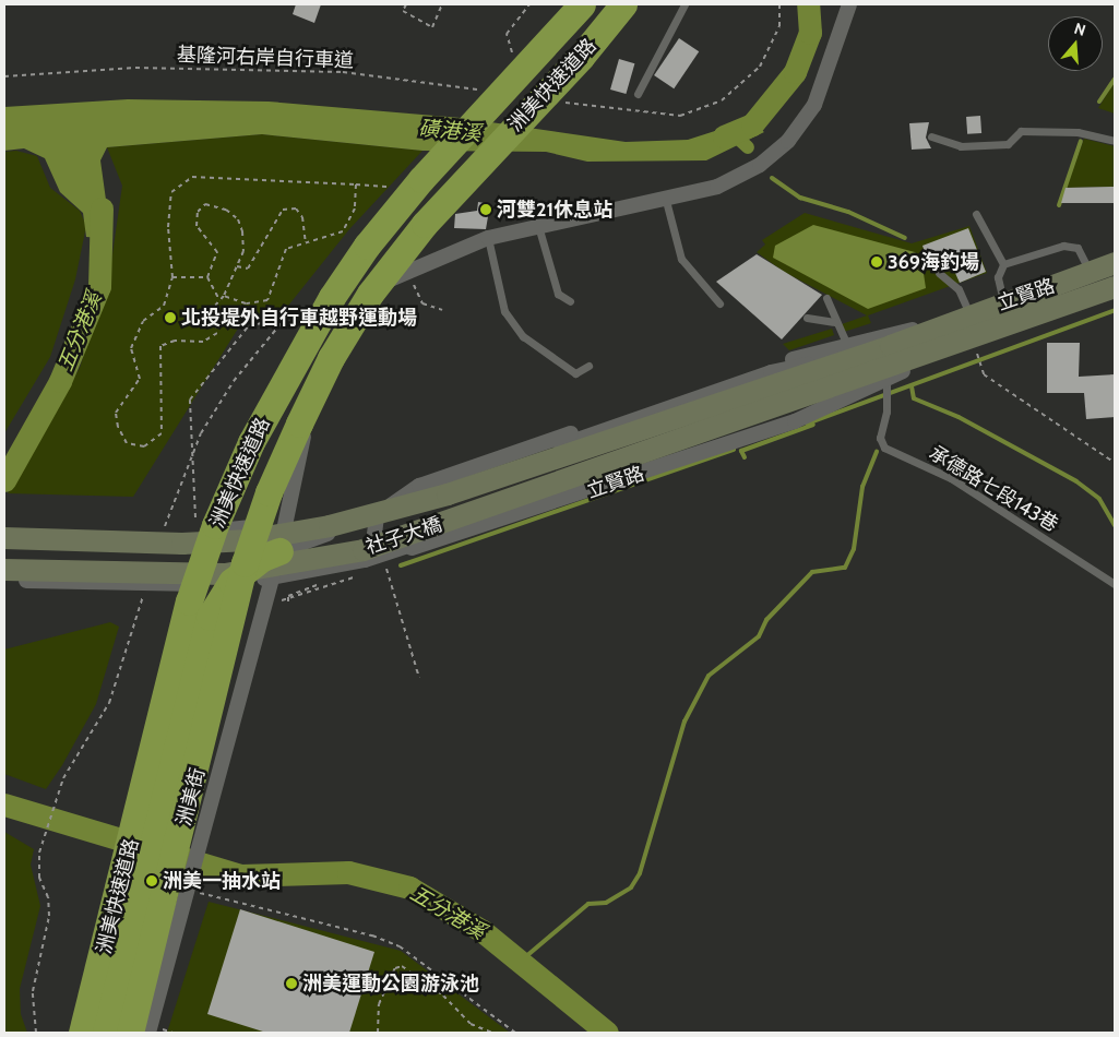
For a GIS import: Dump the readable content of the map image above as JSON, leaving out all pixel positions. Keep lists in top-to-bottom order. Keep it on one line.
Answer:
{"streets":{"highway":["洲美快速道路"],"street":["立賢路","社子大橋","洲美街"],"lane":["承德路七段143巷"],"path":["基隆河右岸自行車道"]},"crossings":[["立賢路","承德路七段143巷"],["立賢路","社子大橋"],["立賢路","洲美街"]],"water":["磺港溪","五分港溪"],"places":["河雙21休息站","369海釣場","北投堤外自行車越野運動場","洲美一抽水站","洲美運動公園游泳池"],"north":"top"}
